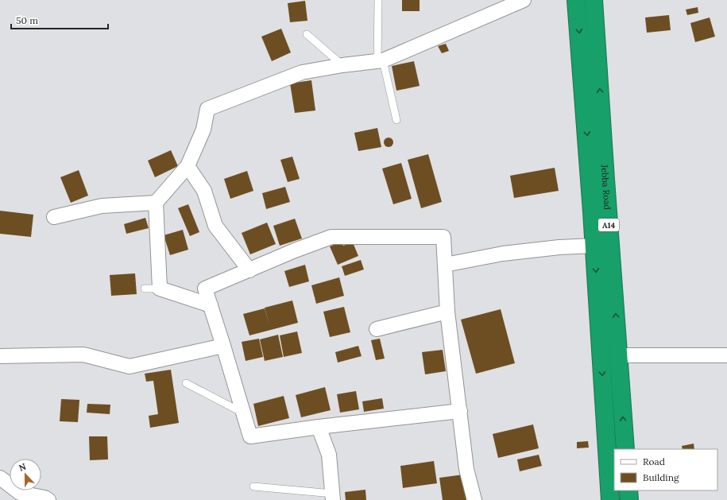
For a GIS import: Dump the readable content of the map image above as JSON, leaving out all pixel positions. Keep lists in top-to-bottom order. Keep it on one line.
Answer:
{"streets":{"highway":["Jebba Road","A14"]},"legend":["Road","Building"],"scale_bar":"50 m","north":"top"}
